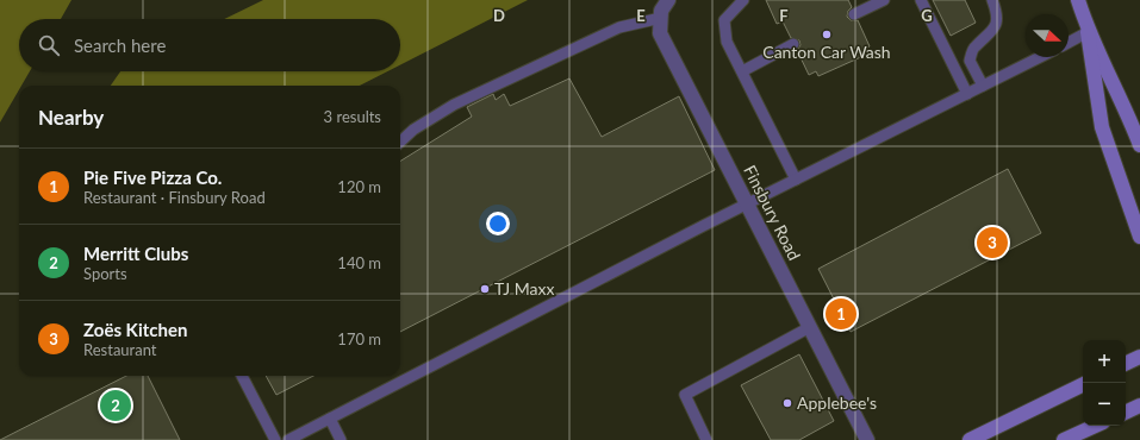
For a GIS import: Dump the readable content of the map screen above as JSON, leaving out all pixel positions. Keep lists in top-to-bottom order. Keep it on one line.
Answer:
{"streets":{"street":["Finsbury Road"]},"places":["Canton Car Wash","TJ Maxx","Applebee's"],"north":"right","page":{"search":"Search here","heading":["Nearby","3 results"],"list":[{"mark":"1","name":"Pie Five Pizza Co.","note":"Restaurant · Finsbury Road","value":"120 m"},{"mark":"2","name":"Merritt Clubs","note":"Sports","value":"140 m"},{"mark":"3","name":"Zoës Kitchen","note":"Restaurant","value":"170 m"}],"pins":["3","1","2"],"map_buttons":["+","−"]},"grid":{"columns":["D","E","F","G"]}}
